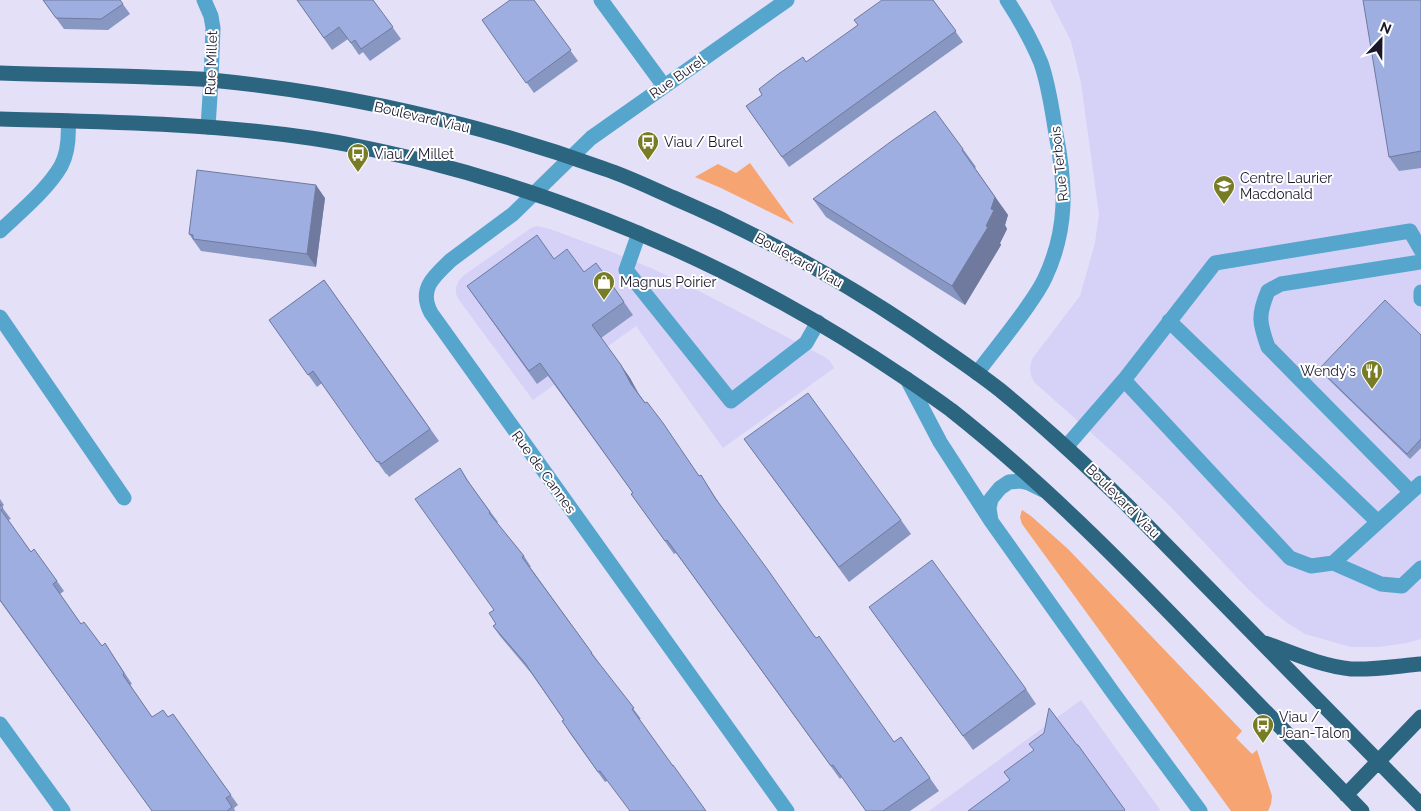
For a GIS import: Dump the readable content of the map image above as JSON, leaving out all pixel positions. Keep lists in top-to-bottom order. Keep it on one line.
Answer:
{"streets":{"main road":["Boulevard Viau"],"street":["Rue Millet","Rue Burel","Rue Terbois","Rue de Cannes"]},"crossings":[["Rue Millet","Boulevard Viau"],["Rue Burel","Boulevard Viau"],["Rue Burel","Rue de Cannes"],["Boulevard Viau","Rue Terbois"],["Boulevard Viau","Rue de Cannes"]],"places":{"bus stop":["Viau / Burel","Viau / Millet","Viau / Jean-Talon"],"school or university":["Centre Laurier Macdonald"],"shop":["Magnus Poirier"],"restaurant":["Wendy's"]},"north":"top"}
